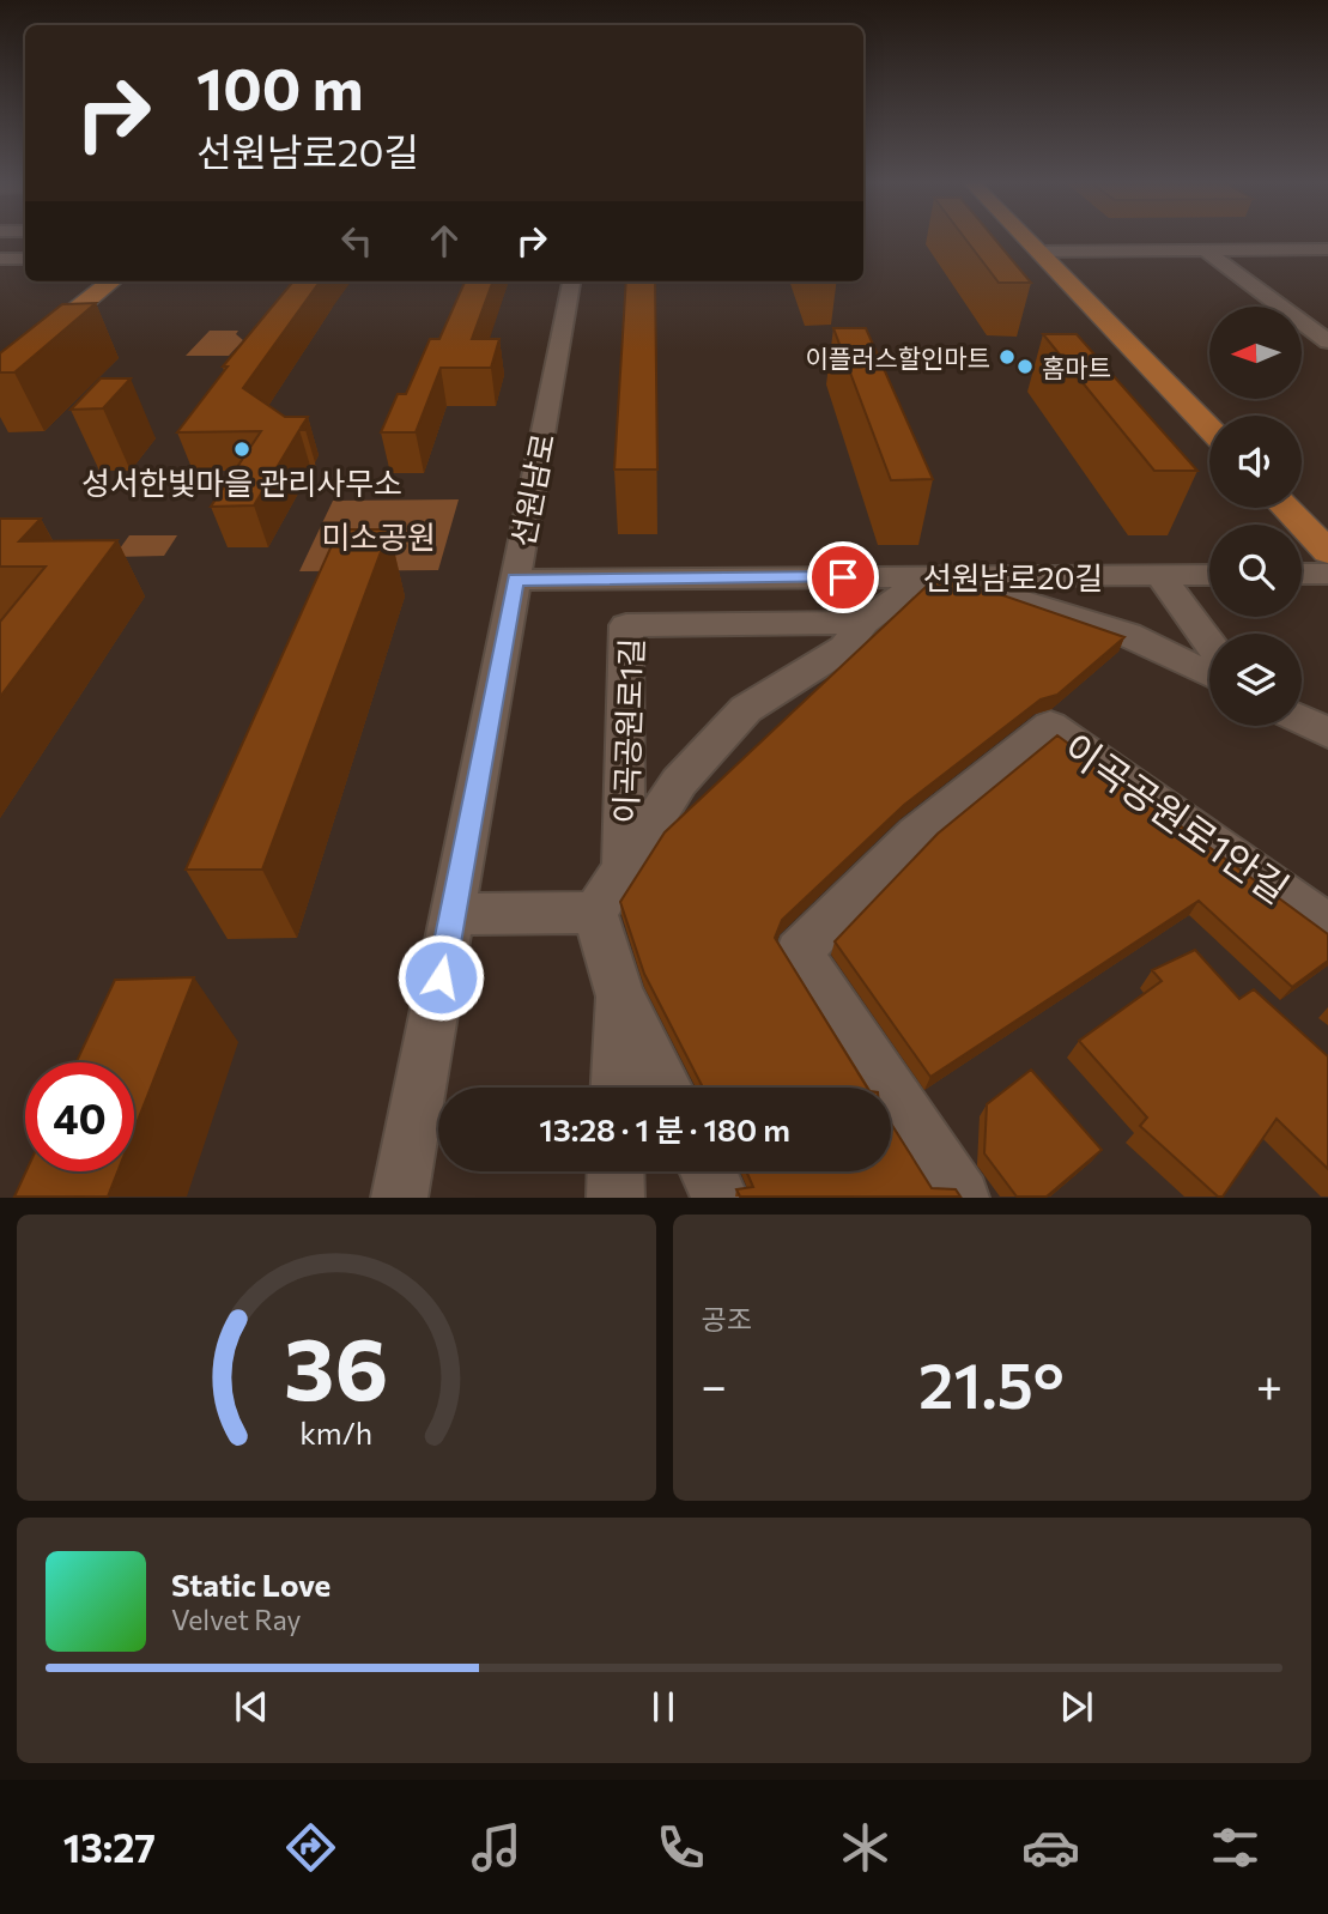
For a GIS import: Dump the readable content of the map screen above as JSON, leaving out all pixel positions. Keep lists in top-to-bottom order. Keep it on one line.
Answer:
{"streets":{"street":["선원남로","선원남로20길","이곡공원로1길","이곡공원로1안길"]},"crossings":[["선원남로","선원남로20길"],["선원남로20길","이곡공원로1길"]],"parks":["미소공원"],"places":["이플러스할인마트","홈마트","성서한빛마을 관리사무소"],"north":"left","page":{"turn":["100 m","선원남로20길"],"limit":"40","trip":"13:28 · 1 분 · 180 m","tile":"공조","heat":["−","21.5°","+"],"song":["Static Love","Velvet Ray"],"tabs":"13:27","gauge":["36","km/h"]}}
